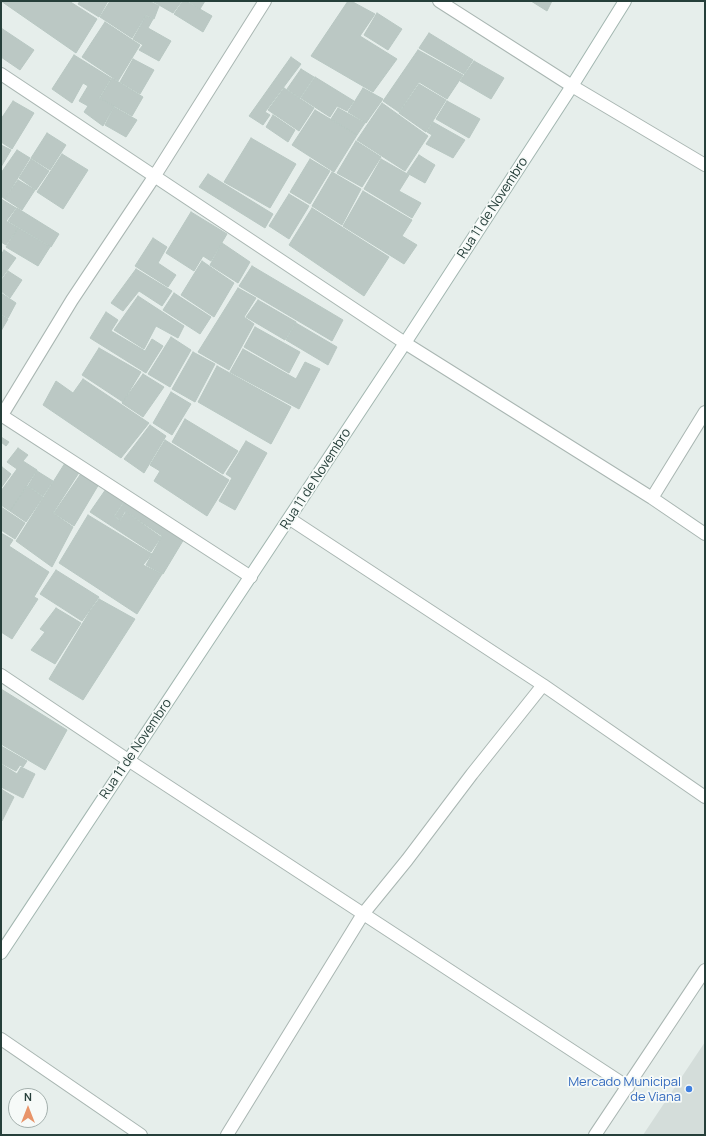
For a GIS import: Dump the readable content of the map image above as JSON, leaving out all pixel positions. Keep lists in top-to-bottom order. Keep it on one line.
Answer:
{"streets":{"street":["Rua 11 de Novembro"]},"places":["Mercado Municipal de Viana"],"north":"top"}
